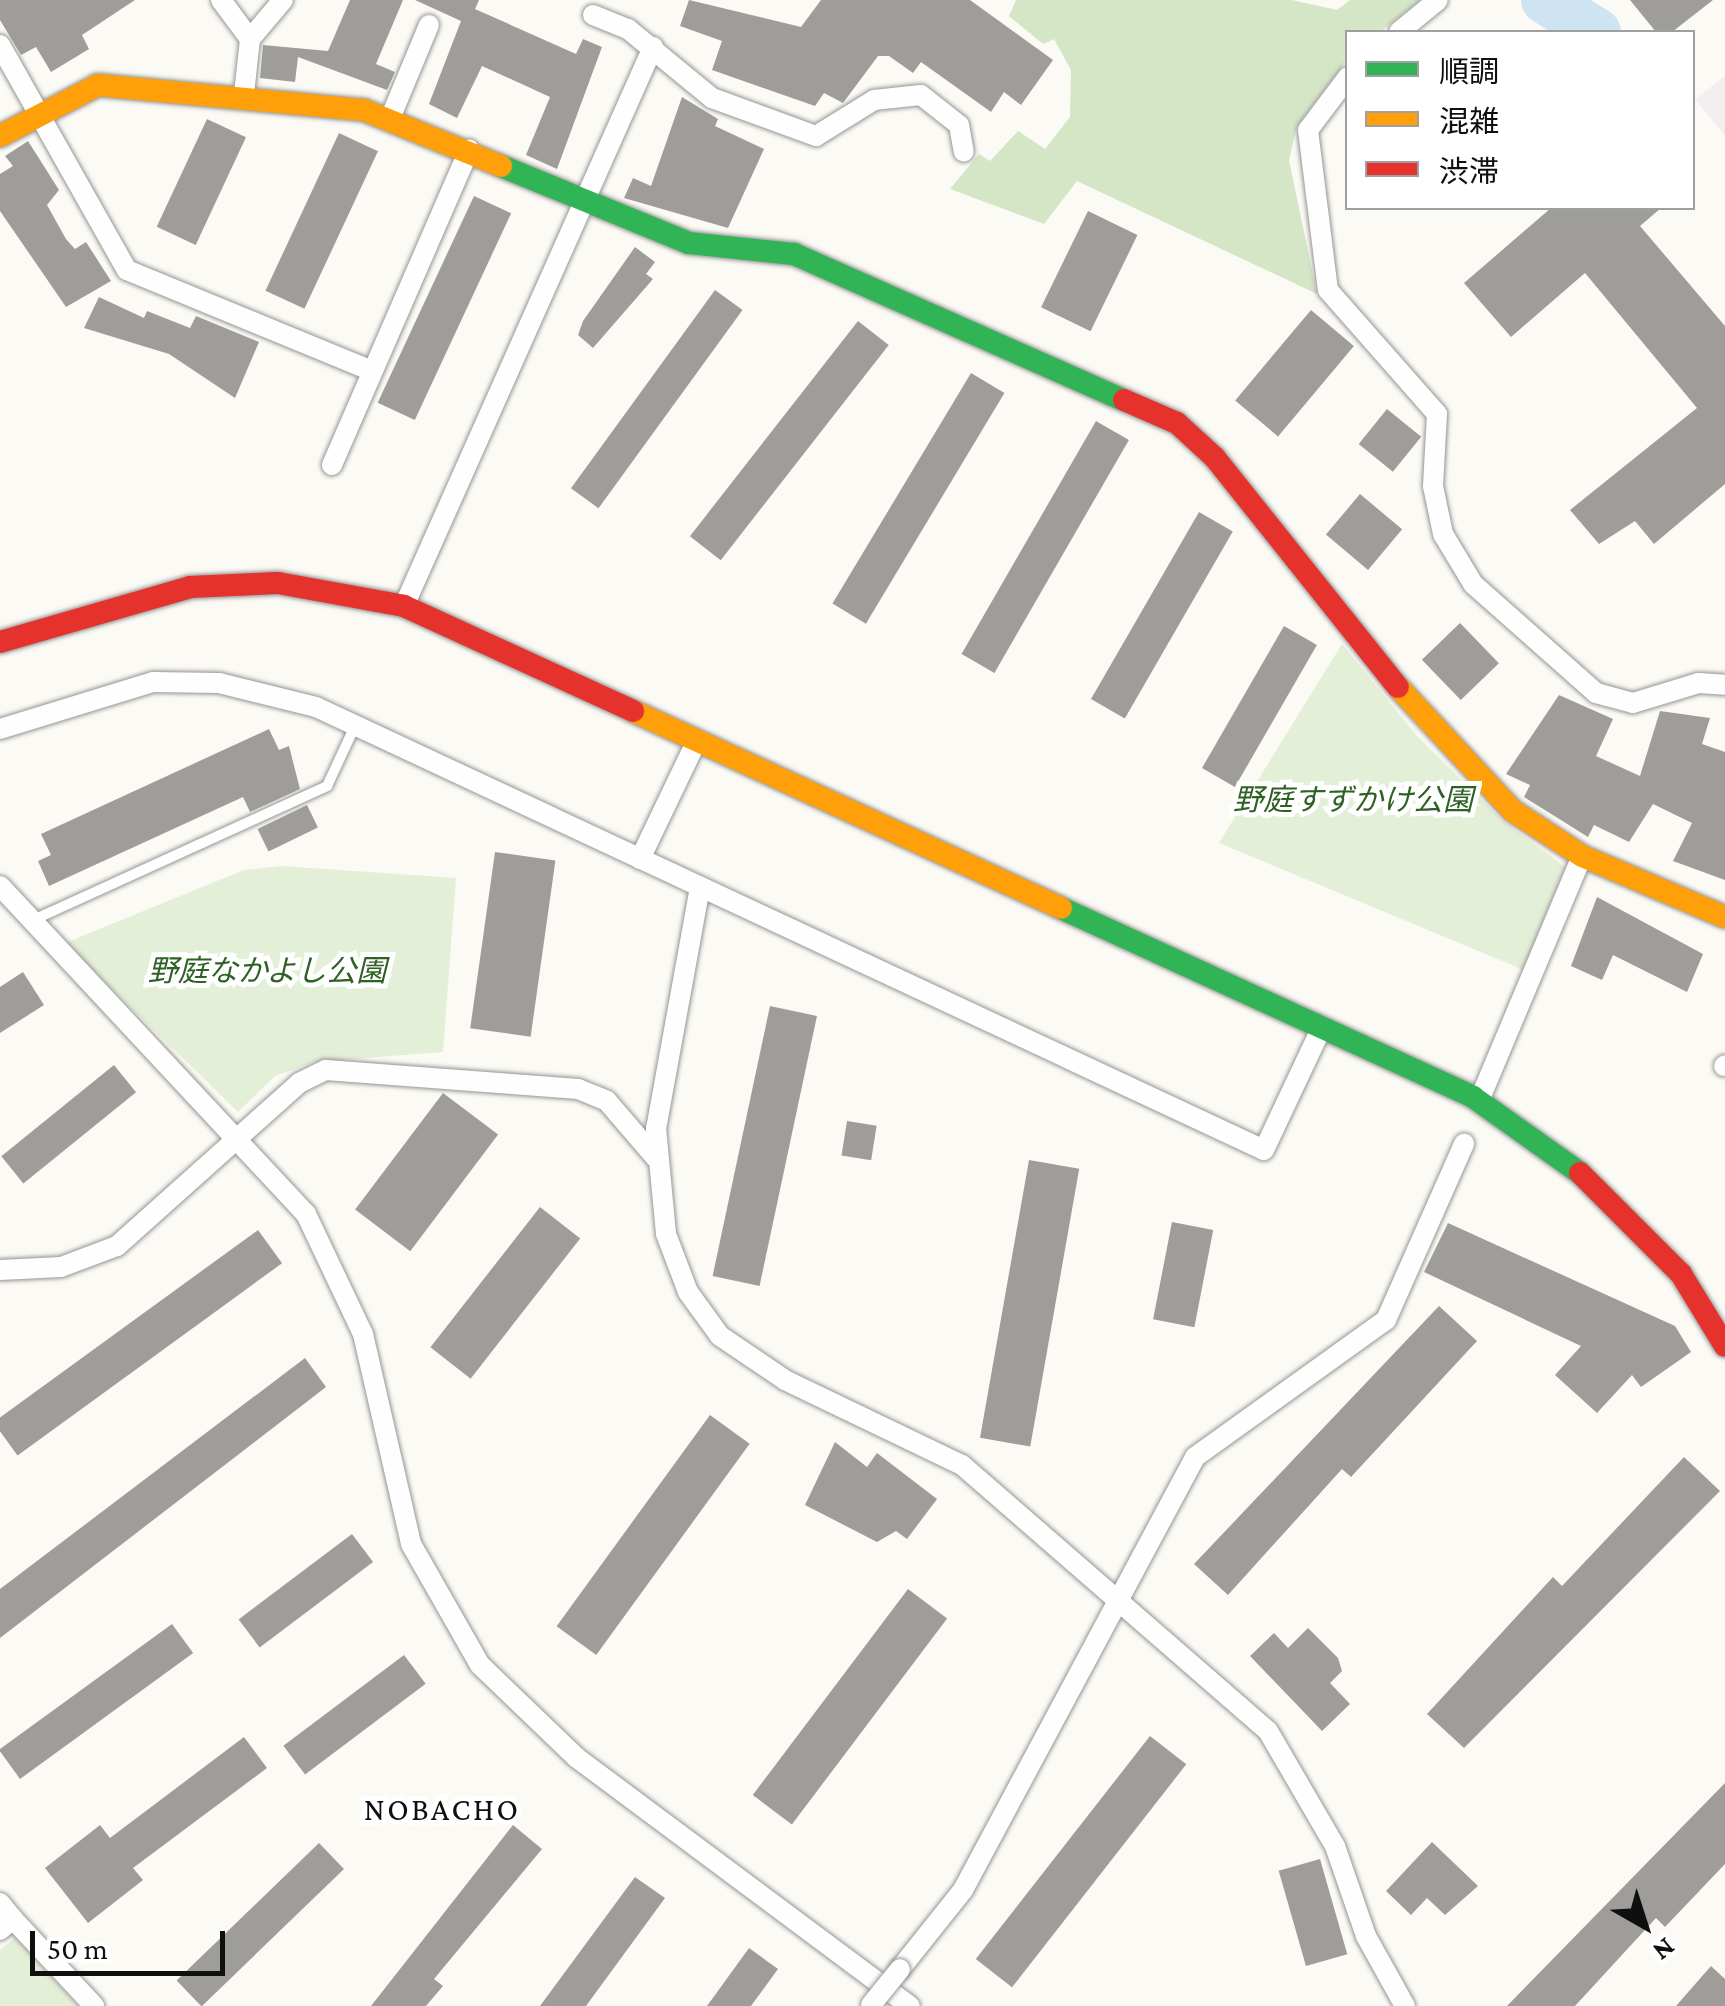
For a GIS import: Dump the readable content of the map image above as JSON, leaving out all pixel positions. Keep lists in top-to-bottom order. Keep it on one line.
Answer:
{"districts":["NOBACHO"],"parks":["野庭すずかけ公園","野庭なかよし公園"],"legend":["順調","混雑","渋滞"],"scale_bar":"50 m","north":"bottom right"}
